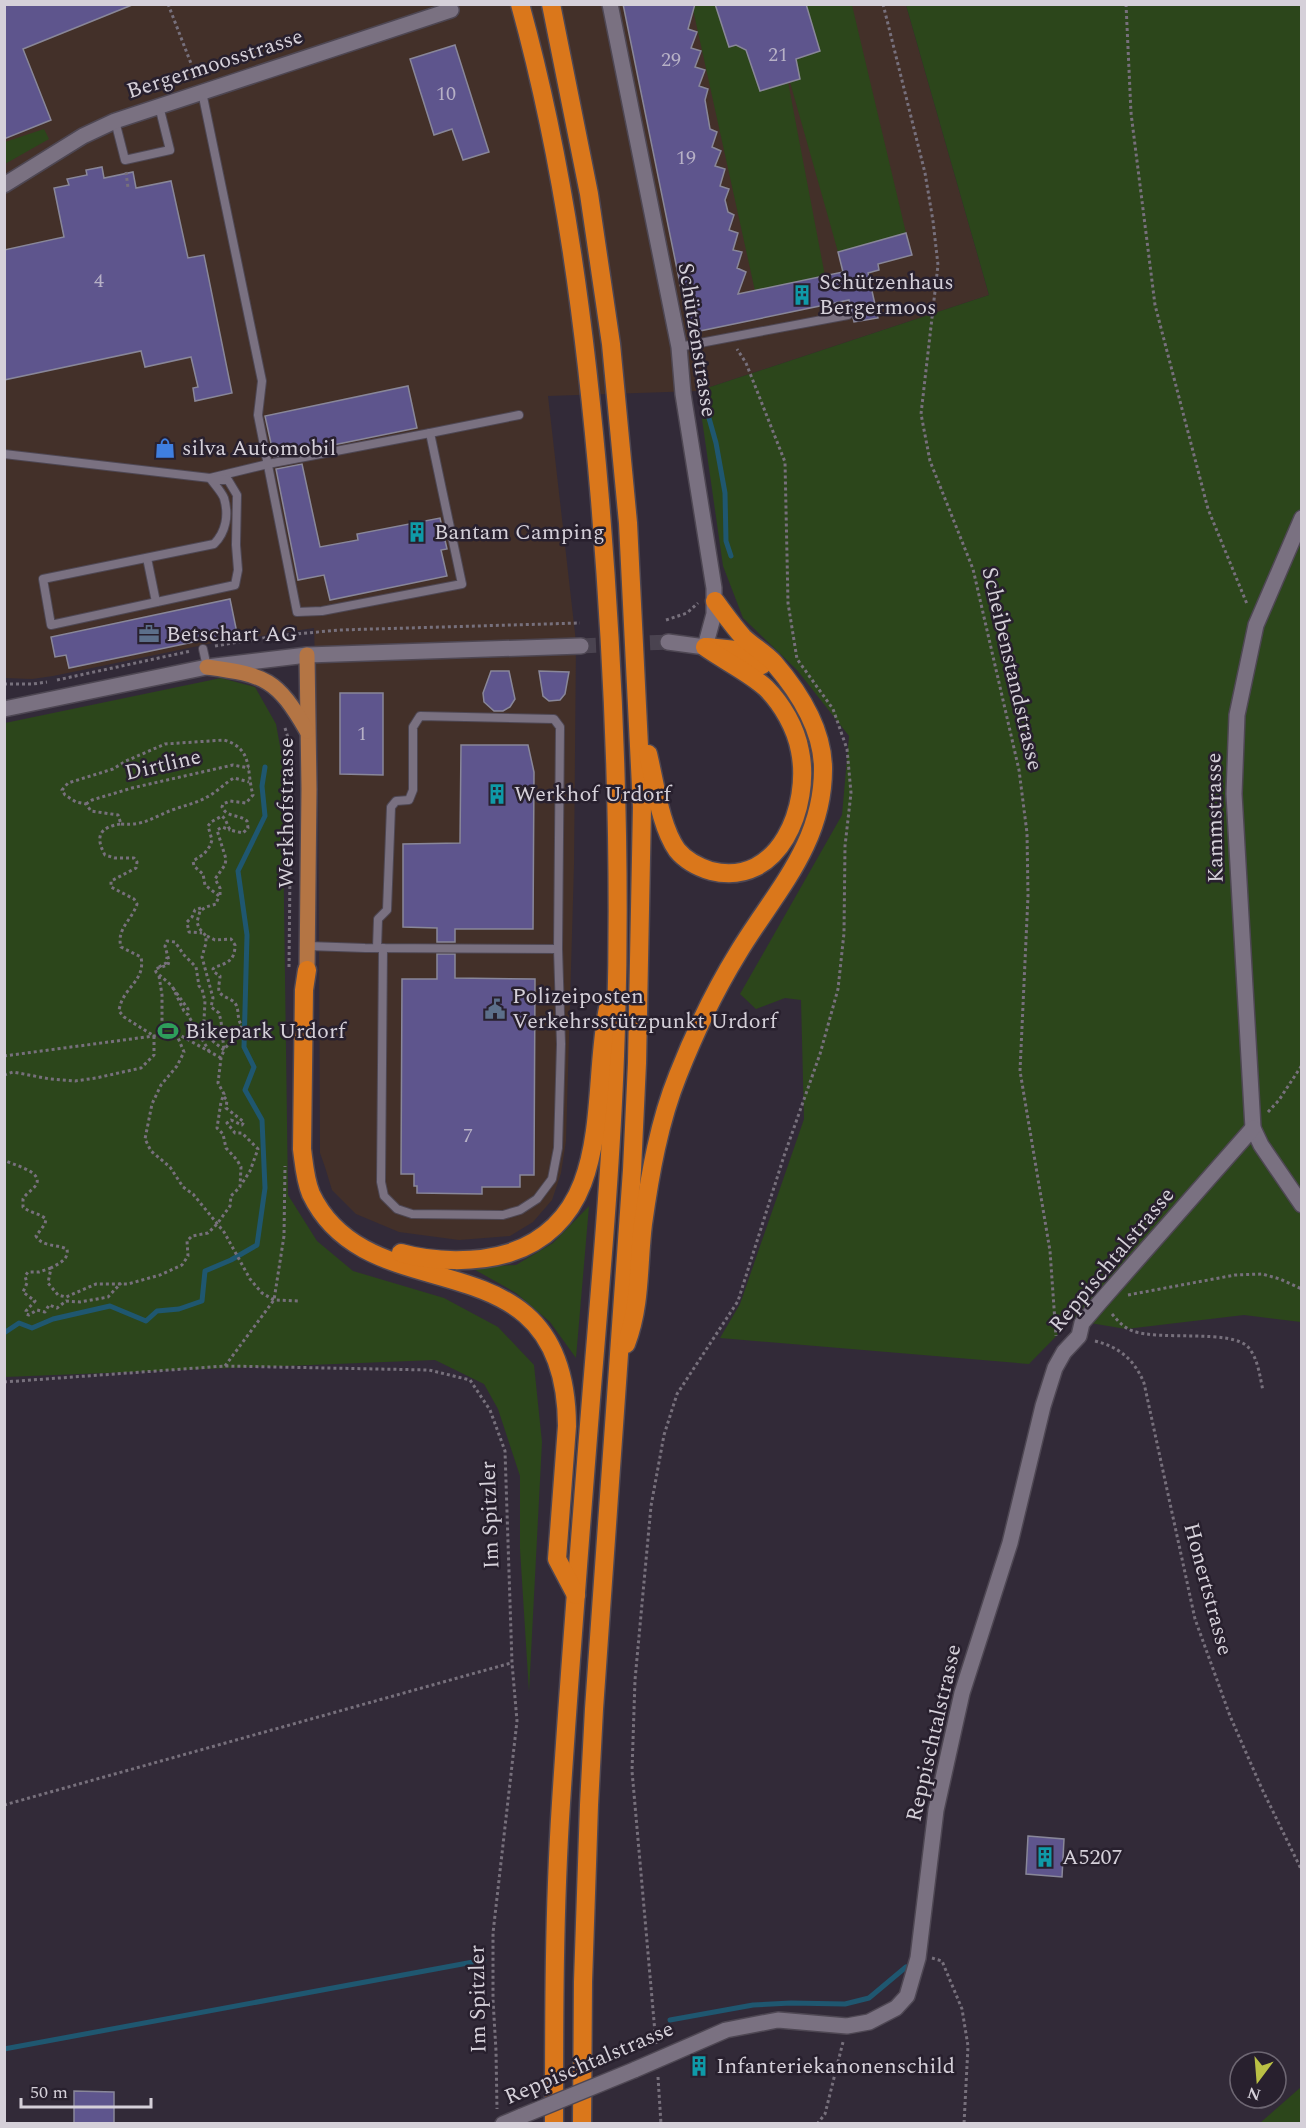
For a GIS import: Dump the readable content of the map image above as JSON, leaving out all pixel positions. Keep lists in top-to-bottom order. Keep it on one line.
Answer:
{"streets":{"main road":["Werkhofstrasse"],"street":["Bergermoosstrasse","Schützenstrasse","Kammstrasse","Reppischtalstrasse"],"path":["Scheibenstandstrasse","Dirtline","Im Spitzler","Honertstrasse"]},"crossings":[["Scheibenstandstrasse","Reppischtalstrasse"],["Kammstrasse","Reppischtalstrasse"],["Reppischtalstrasse","Im Spitzler"],["Reppischtalstrasse","Honertstrasse"]],"places":{"building":["Schützenhaus Bergermoos","Bantam Camping","Werkhof Urdorf","A5207","Infanteriekanonenschild"],"shop":["silva Automobil"],"office":["Betschart AG"],"public building":["Polizeiposten Verkehrsstützpunkt Urdorf"],"sports":["Bikepark Urdorf"]},"house_numbers":["21","29","10","19","4","1","7"],"scale_bar":"50 m","north":"bottom"}
